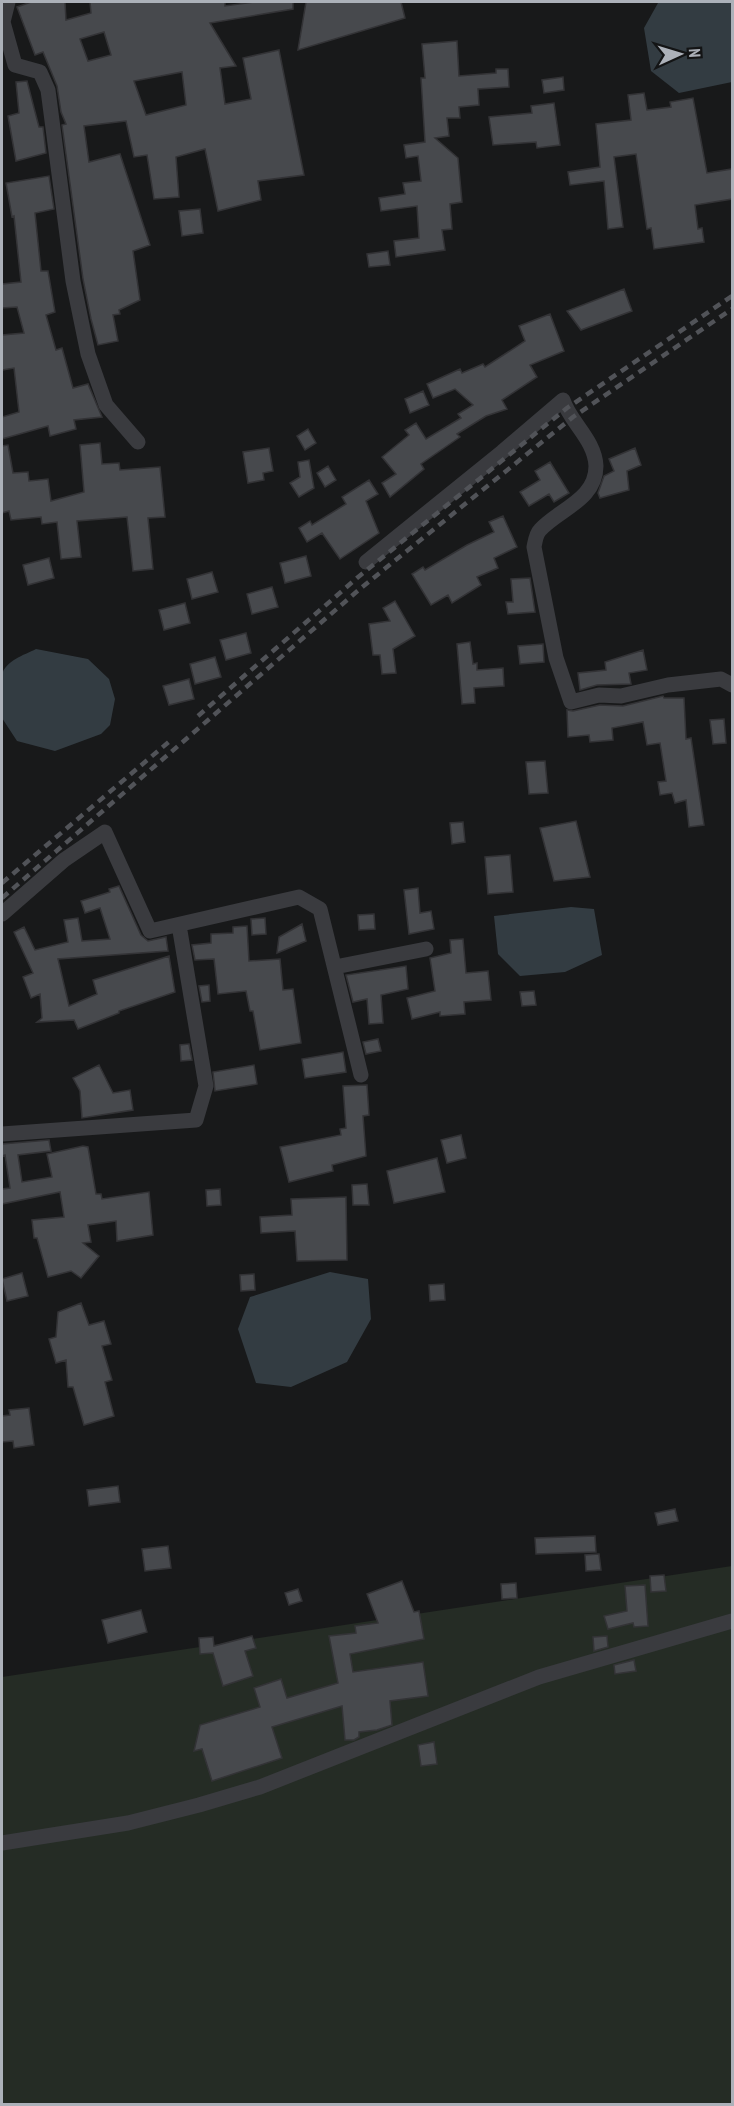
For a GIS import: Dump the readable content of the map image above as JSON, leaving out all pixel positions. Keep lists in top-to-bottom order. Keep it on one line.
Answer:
{"north":"right"}
